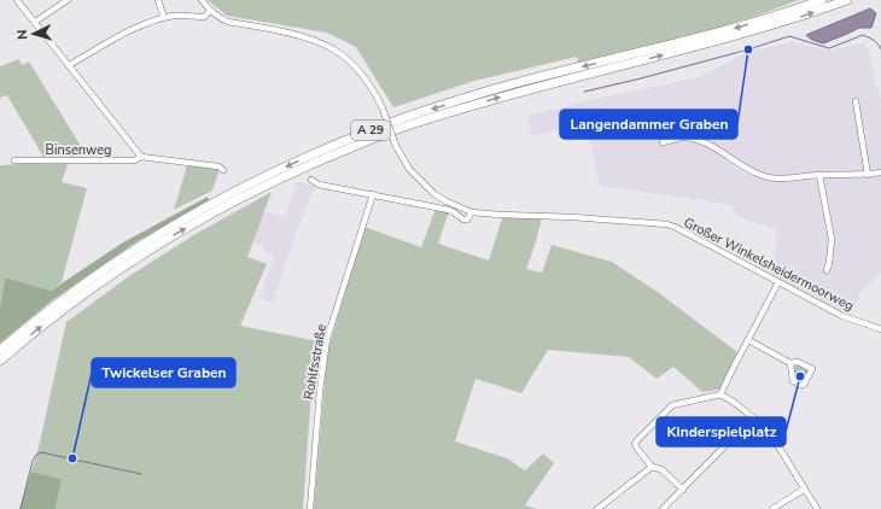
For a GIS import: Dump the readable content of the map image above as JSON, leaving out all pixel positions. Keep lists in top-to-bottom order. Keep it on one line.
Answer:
{"streets":{"highway":["A 29"],"street":["Binsenweg","Großer Winkelsheidermoorweg","Rohlfsstraße"]},"crossings":[["Großer Winkelsheidermoorweg","Rohlfsstraße"]],"places":["Langendammer Graben","Kinderspielplatz","Twickelser Graben"],"north":"left"}
